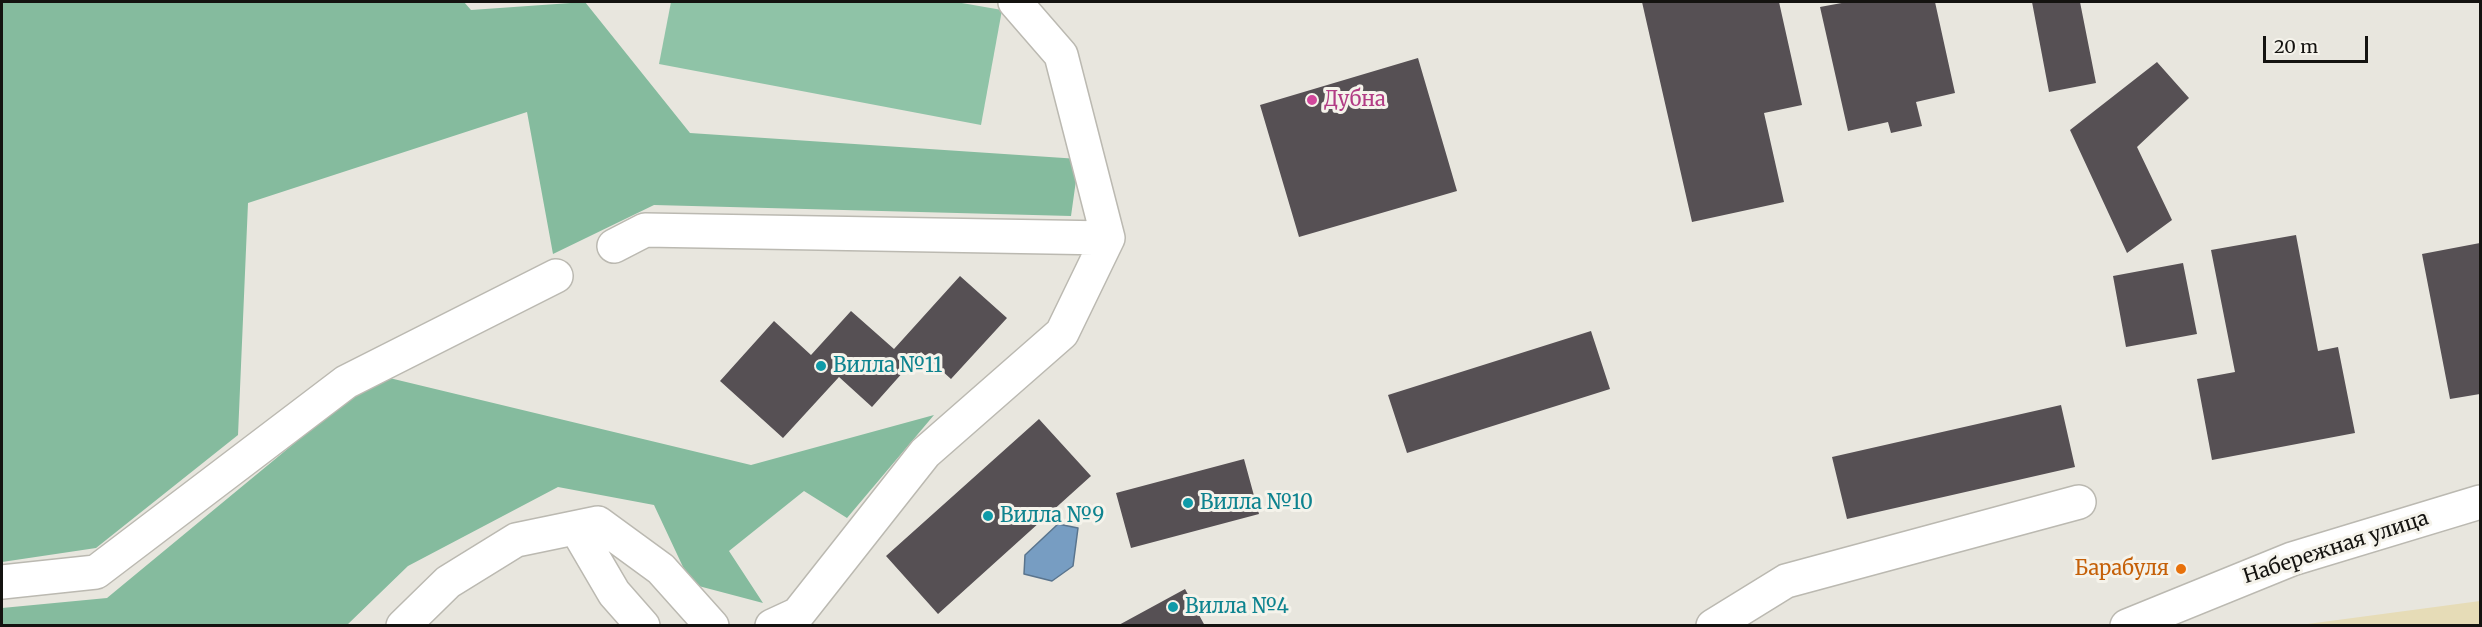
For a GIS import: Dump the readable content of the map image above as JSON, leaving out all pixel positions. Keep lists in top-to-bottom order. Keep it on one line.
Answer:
{"streets":{"street":["Набережная улица"]},"places":["Дубна","Вилла №11","Вилла №10","Вилла №9","Барабуля","Вилла №4"],"scale_bar":"20 m"}
